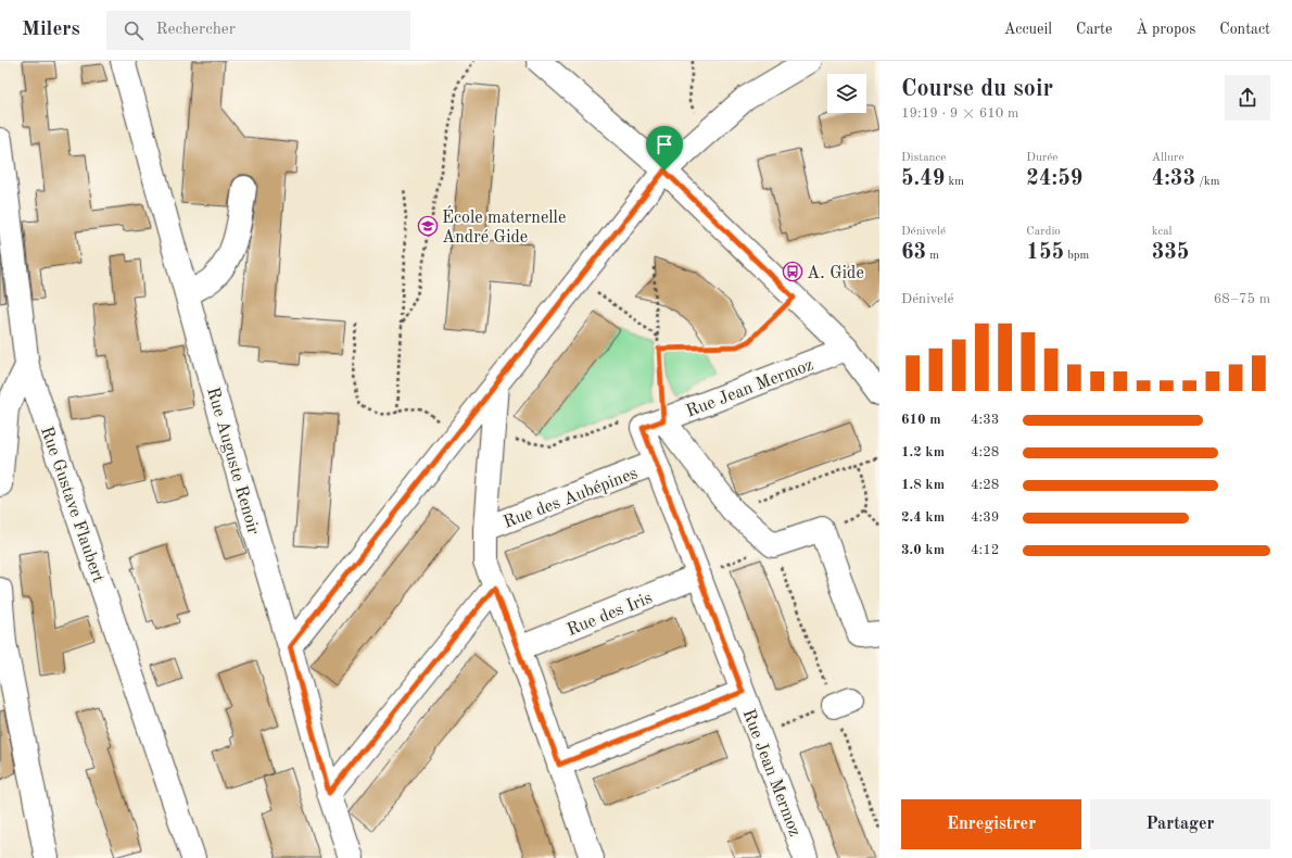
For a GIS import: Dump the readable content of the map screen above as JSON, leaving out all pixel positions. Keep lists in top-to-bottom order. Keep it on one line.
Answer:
{"streets":{"street":["Rue Jean Mermoz","Rue Auguste Renoir","Rue des Aubépines","Rue Gustave Flaubert","Rue des Iris"]},"crossings":[["Rue Jean Mermoz","Rue des Aubépines"],["Rue Jean Mermoz","Rue des Iris"]],"places":{"school or university":["École maternelle André Gide"],"bus stop":["A. Gide"]},"page":{"header":"Milers","search":"Rechercher","nav":["Accueil","Carte","À propos","Contact"],"heading":["Course du soir","19:19 · 9 × 610 m"],"stats":[["Distance","5.49 km"],["Durée","24:59"],["Allure","4:33 /km"],["Dénivelé","63 m"],["Cardio","155 bpm"],["kcal","335"]],"chart":["Dénivelé","68–75 m"],"list":[{"name":"610 m","note":"4:33"},{"name":"1.2 km","note":"4:28"},{"name":"1.8 km","note":"4:28"},{"name":"2.4 km","note":"4:39"},{"name":"3.0 km","note":"4:12"}],"buttons":["Enregistrer","Partager"]}}
